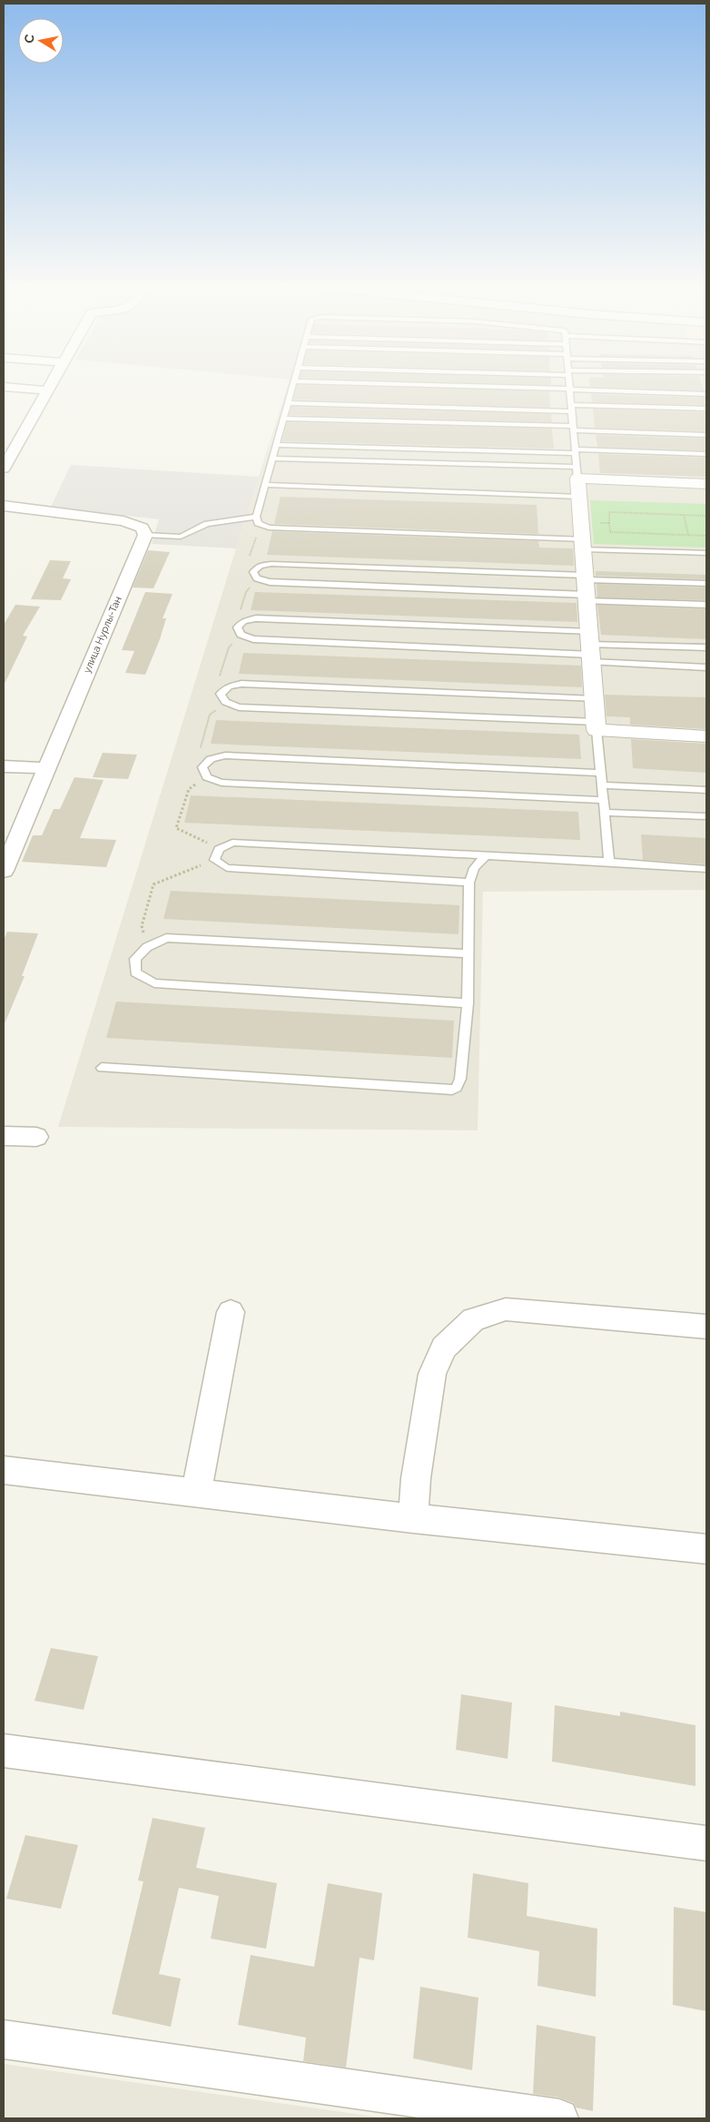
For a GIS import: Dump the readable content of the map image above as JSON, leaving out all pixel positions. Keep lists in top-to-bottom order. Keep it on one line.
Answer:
{"streets":{"street":["улица Нурлы-Тан"]},"north":"left"}
